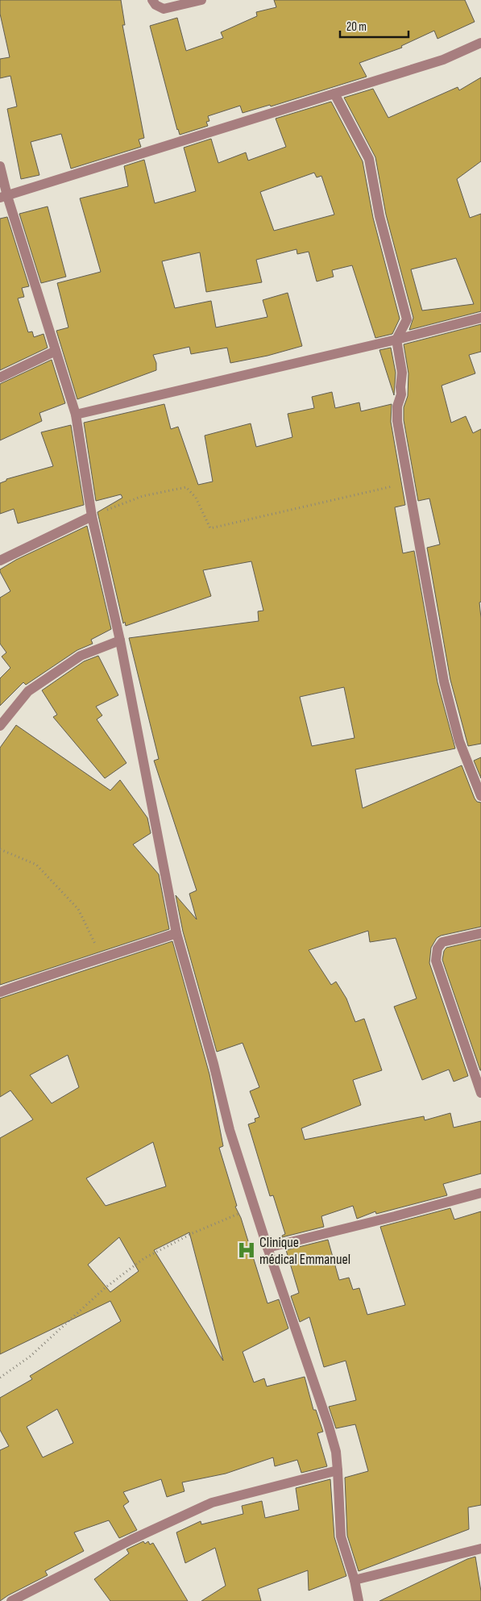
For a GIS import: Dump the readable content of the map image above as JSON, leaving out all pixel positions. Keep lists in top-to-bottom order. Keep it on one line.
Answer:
{"places":{"hospital":["Clinique médical Emmanuel"]},"scale_bar":"20 m"}
